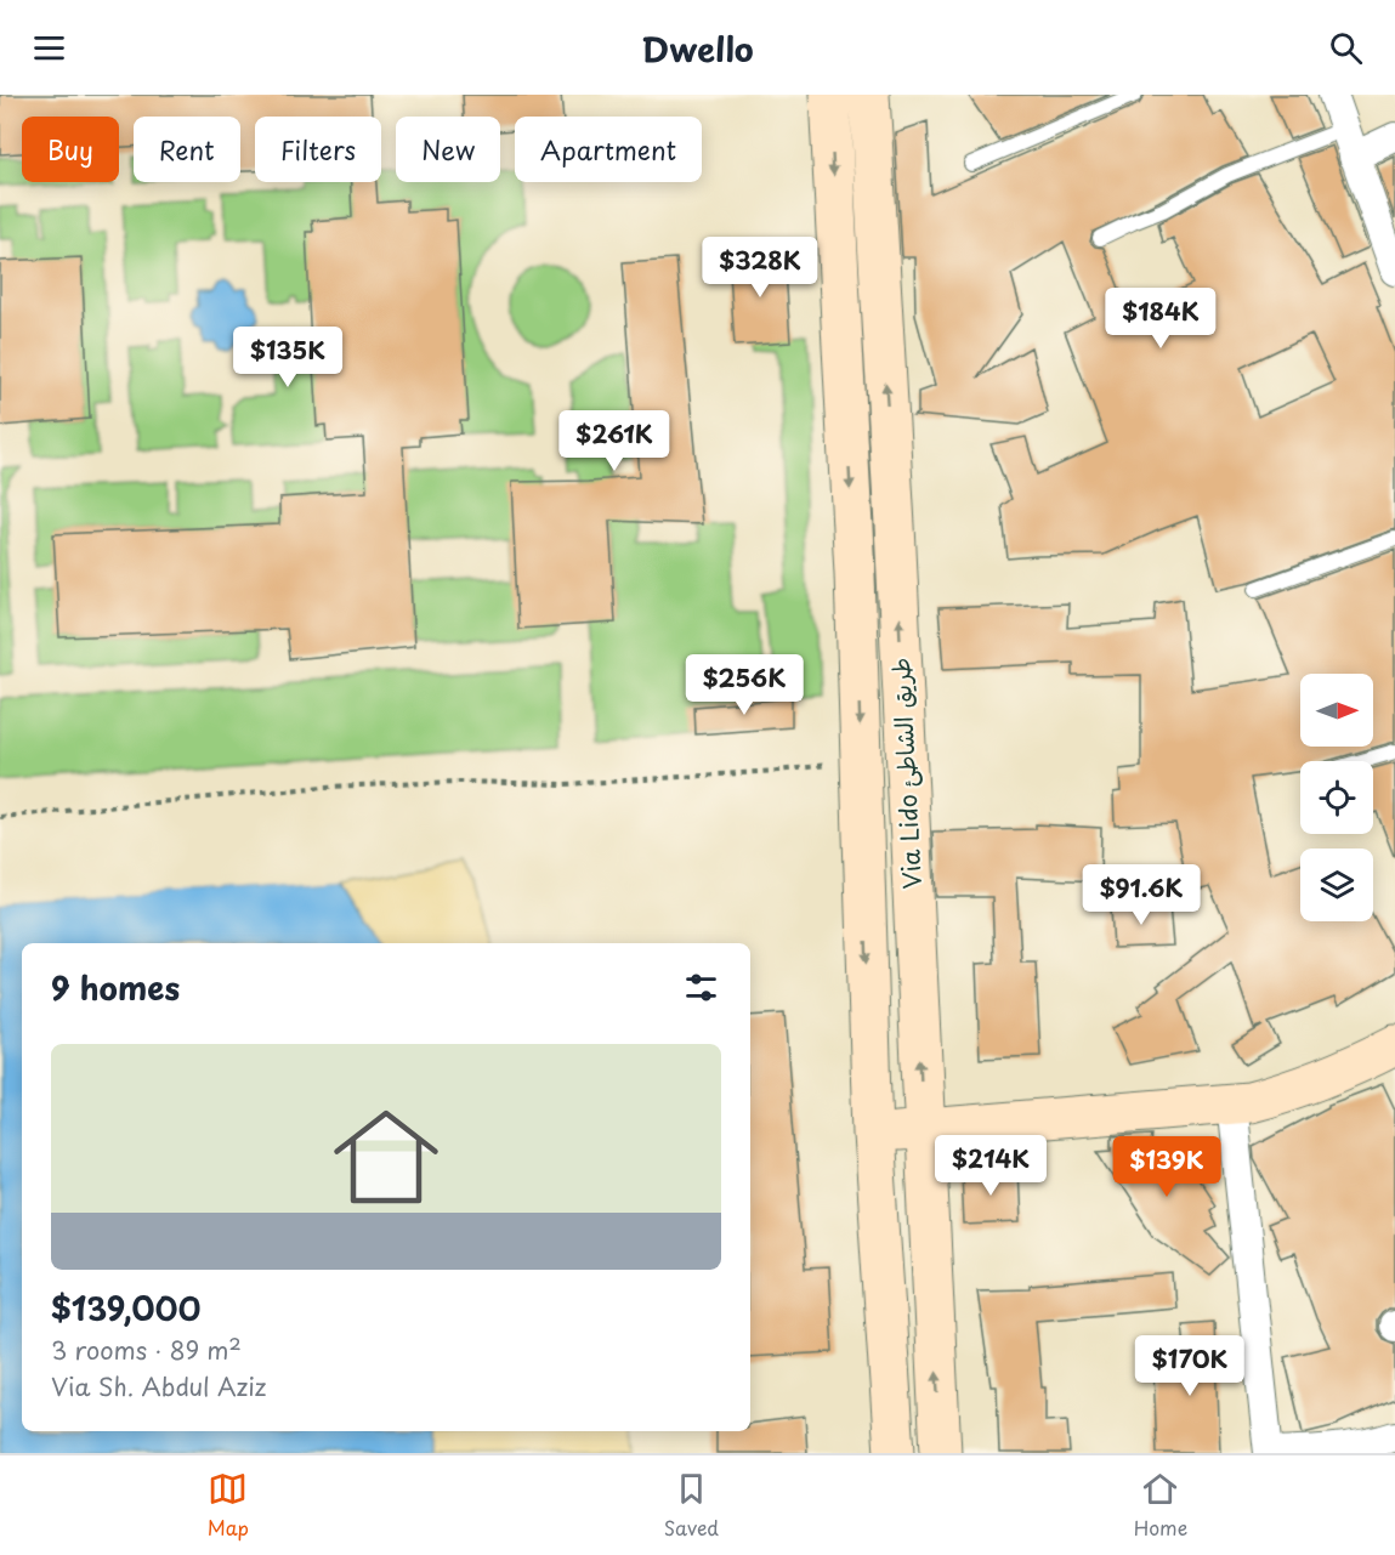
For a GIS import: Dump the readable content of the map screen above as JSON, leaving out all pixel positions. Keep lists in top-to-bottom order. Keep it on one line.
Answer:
{"streets":{"main road":["Via Lido طريق الشاطئ"]},"north":"right","page":{"header":"Dwello","chip":["Buy","Rent","Filters","New","Apartment"],"price":["$328K","$184K","$135K","$261K","$256K","$91.6K","$214K","$139K","$170K"],"heading":"9 homes","list":[{"name":"$139,000","note":"3 rooms · 89 m² · Via Sh. Abdul Aziz"}],"tabs":["Map","Saved","Home"]}}
